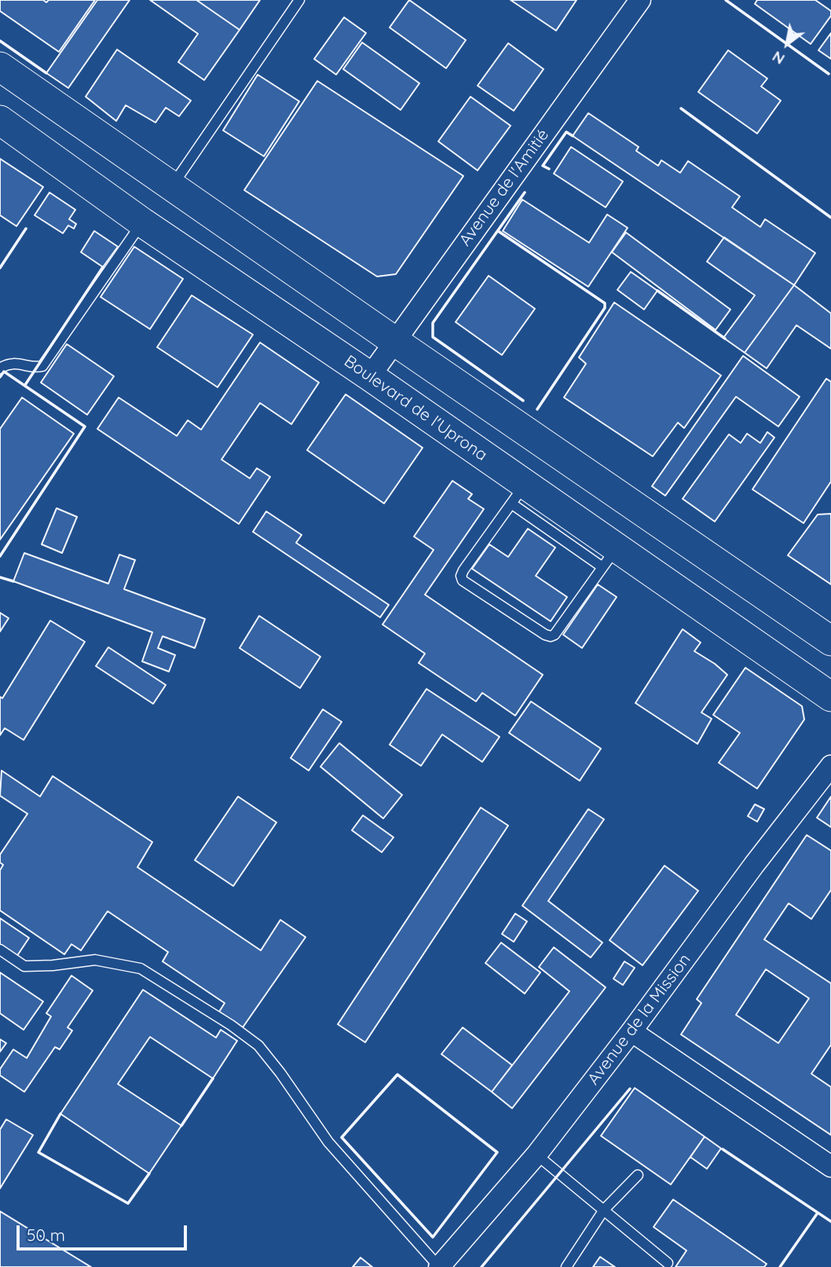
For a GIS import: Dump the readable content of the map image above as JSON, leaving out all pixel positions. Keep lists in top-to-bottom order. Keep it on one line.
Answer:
{"streets":{"street":["Avenue de l'Amitié","Boulevard de l'Uprona","Avenue de la Mission"]},"crossings":[["Avenue de l'Amitié","Boulevard de l'Uprona"]],"scale_bar":"50 m","north":"bottom left"}
